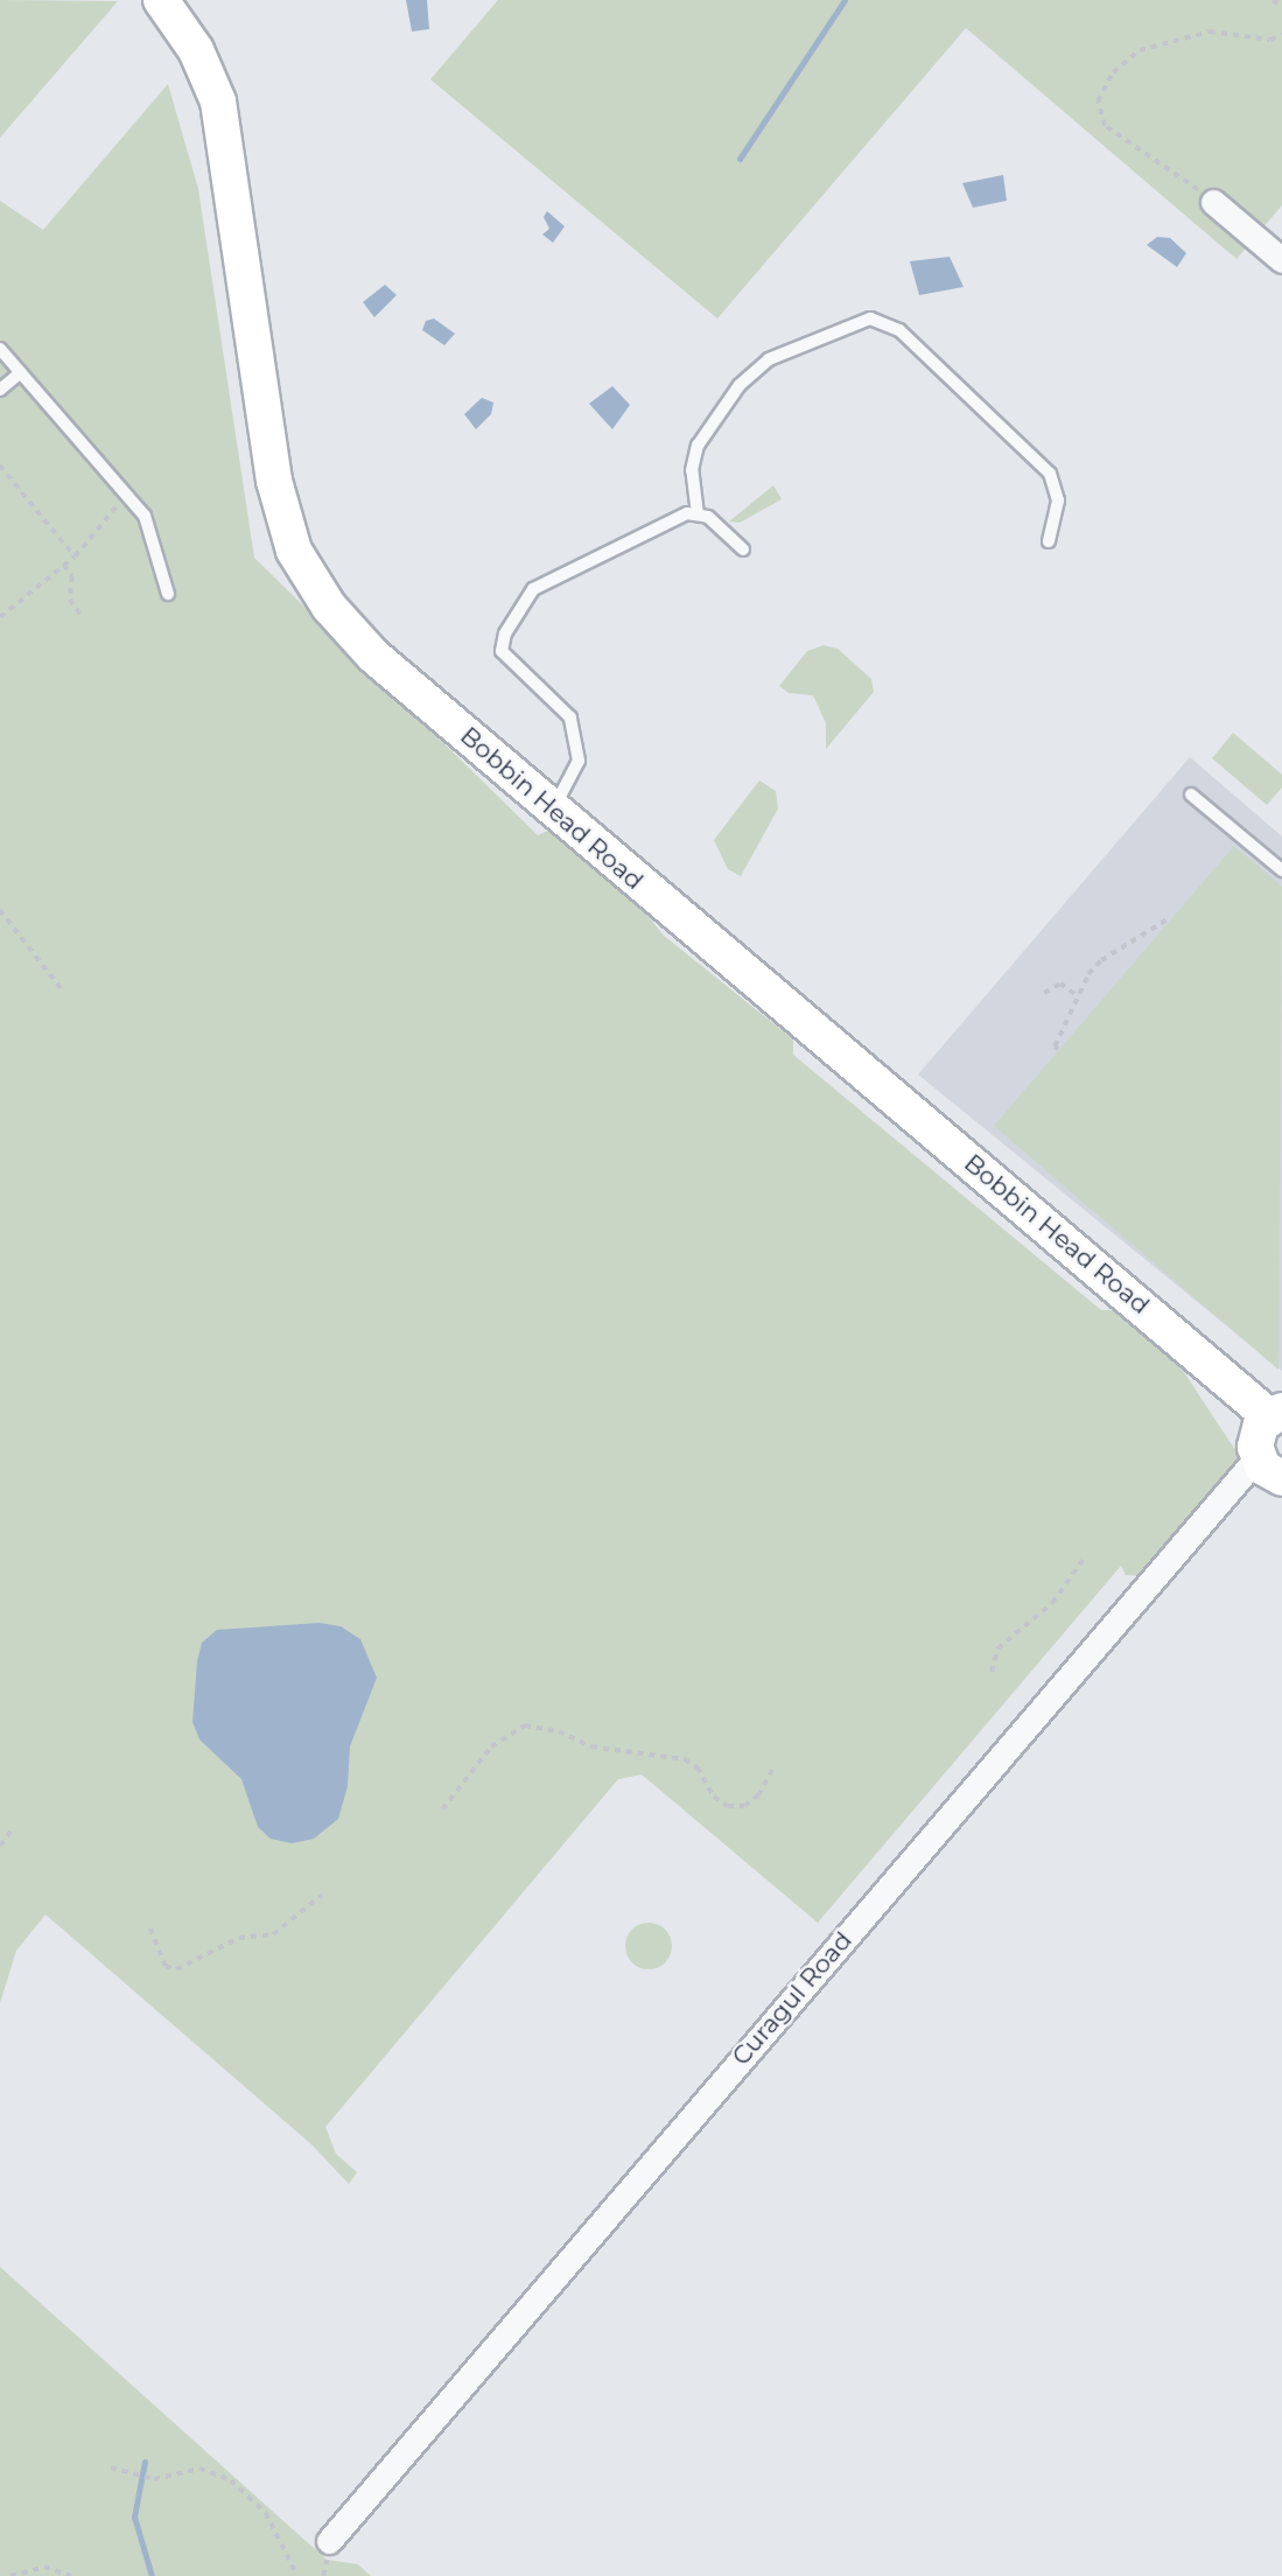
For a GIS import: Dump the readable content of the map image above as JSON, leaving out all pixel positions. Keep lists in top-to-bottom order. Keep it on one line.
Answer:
{"streets":{"main road":["Bobbin Head Road"],"street":["Curagul Road"]}}
